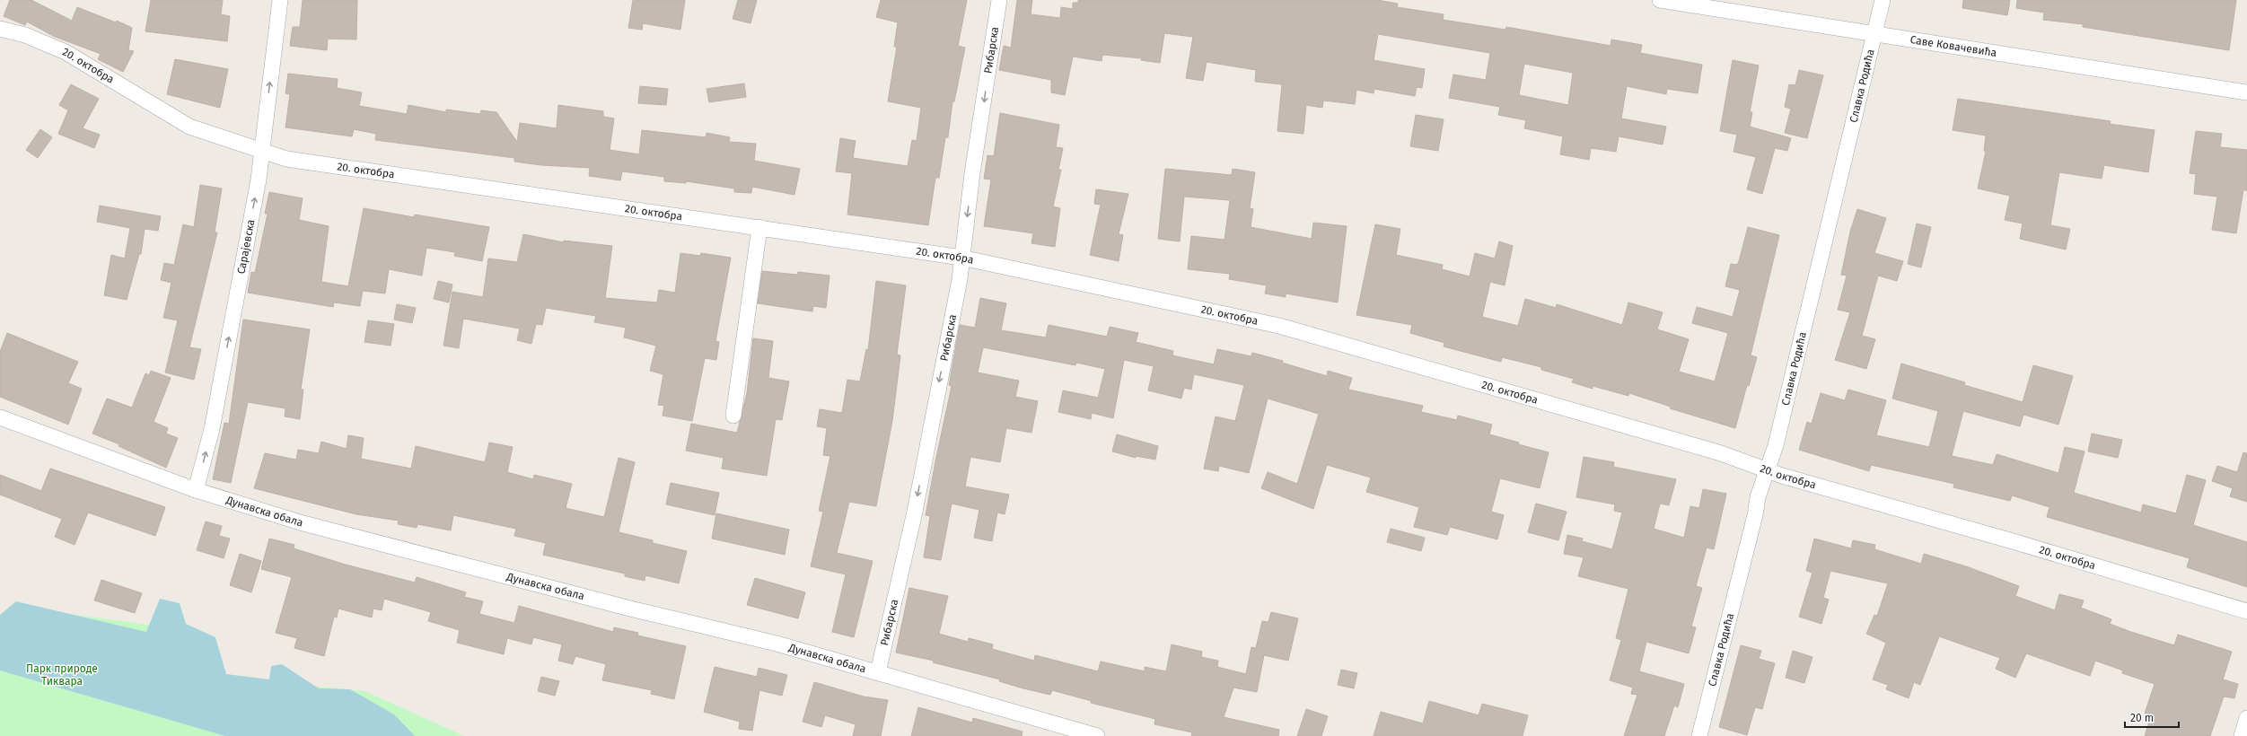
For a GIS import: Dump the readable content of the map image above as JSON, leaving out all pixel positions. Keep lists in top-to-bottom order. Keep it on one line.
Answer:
{"streets":{"street":["Саве Ковачевића","Рибарска","20. октобра","Славка Родића","Сарајевска","Дунавска обала"]},"crossings":[["Саве Ковачевића","Славка Родића"],["Рибарска","20. октобра"],["Рибарска","Дунавска обала"],["20. октобра","Славка Родића"],["20. октобра","Сарајевска"],["Сарајевска","Дунавска обала"]],"one_way":["Рибарска","Сарајевска"],"parks":["Парк природе Тиквара"],"scale_bar":"20 m"}
